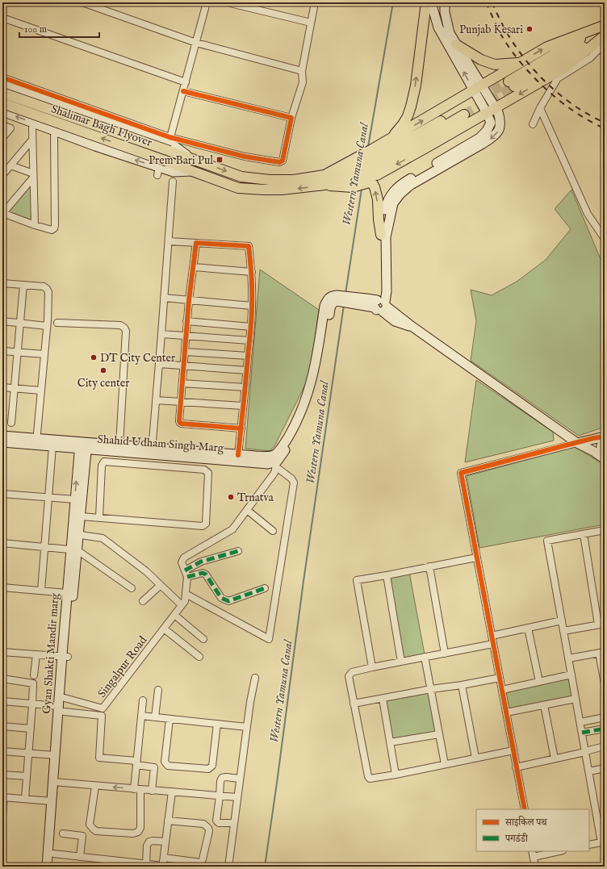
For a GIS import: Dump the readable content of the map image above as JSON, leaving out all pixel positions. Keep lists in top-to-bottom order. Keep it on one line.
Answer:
{"streets":{"main road":["Shalimar Bagh Flyover"],"street":["Shahid Udham Singh Marg","Gyan Shakti Mandir marg","Singalpur Road"]},"crossings":[["Shahid Udham Singh Marg","Gyan Shakti Mandir marg"],["Gyan Shakti Mandir marg","Singalpur Road"]],"water":["Western Yamuna Canal"],"places":{"other":["Punjab Kesari","DT City Center","City center","Trnatva"],"transit":["Prem Bari Pul"]},"legend":["साइकिल पथ","पगडंडी"],"scale_bar":"100 m"}
